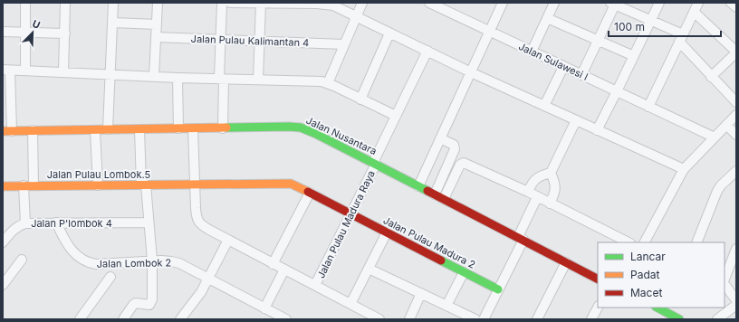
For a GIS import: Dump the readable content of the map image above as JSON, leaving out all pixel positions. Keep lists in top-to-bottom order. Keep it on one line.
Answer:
{"streets":{"street":["Jalan Pulau Kalimantan 4","Jalan Sulawesi I","Jalan Nusantara","Jalan Pulau Lombok.5","Jalan P'lombok 4","Jalan Pulau Madura Raya","Jalan Pulau Madura 2","Jalan Lombok 2"]},"crossings":[["Jalan Nusantara","Jalan Pulau Madura Raya"],["Jalan Pulau Lombok.5","Jalan Pulau Madura 2"],["Jalan P'lombok 4","Jalan Lombok 2"],["Jalan Pulau Madura Raya","Jalan Pulau Madura 2"]],"legend":["Lancar","Padat","Macet"],"scale_bar":"100 m","north":"top right"}
